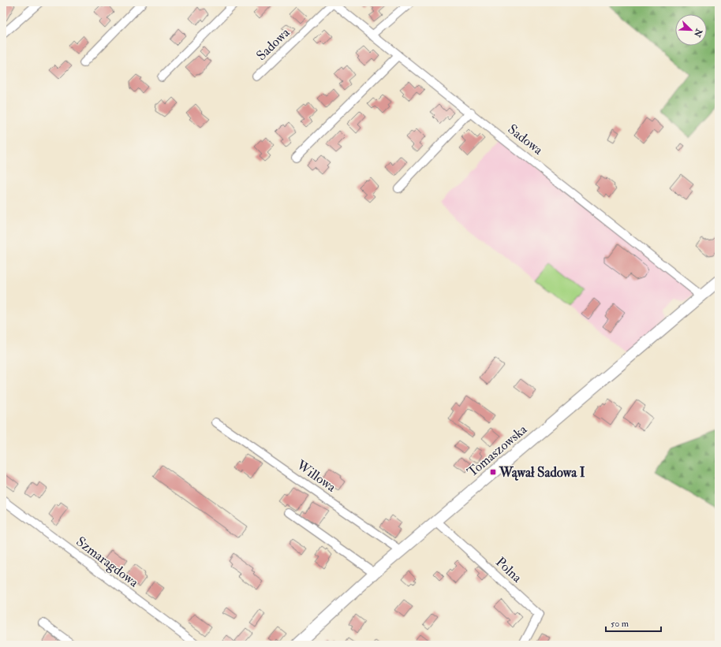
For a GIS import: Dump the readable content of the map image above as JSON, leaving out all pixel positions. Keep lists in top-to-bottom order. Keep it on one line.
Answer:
{"streets":{"street":["Sadowa","Tomaszowska","Willowa","Szmaragdowa","Polna"]},"crossings":[["Sadowa","Tomaszowska"],["Tomaszowska","Willowa"],["Tomaszowska","Polna"]],"places":{"transit":["Wąwał Sadowa I"]},"scale_bar":"50 m","north":"bottom right"}
